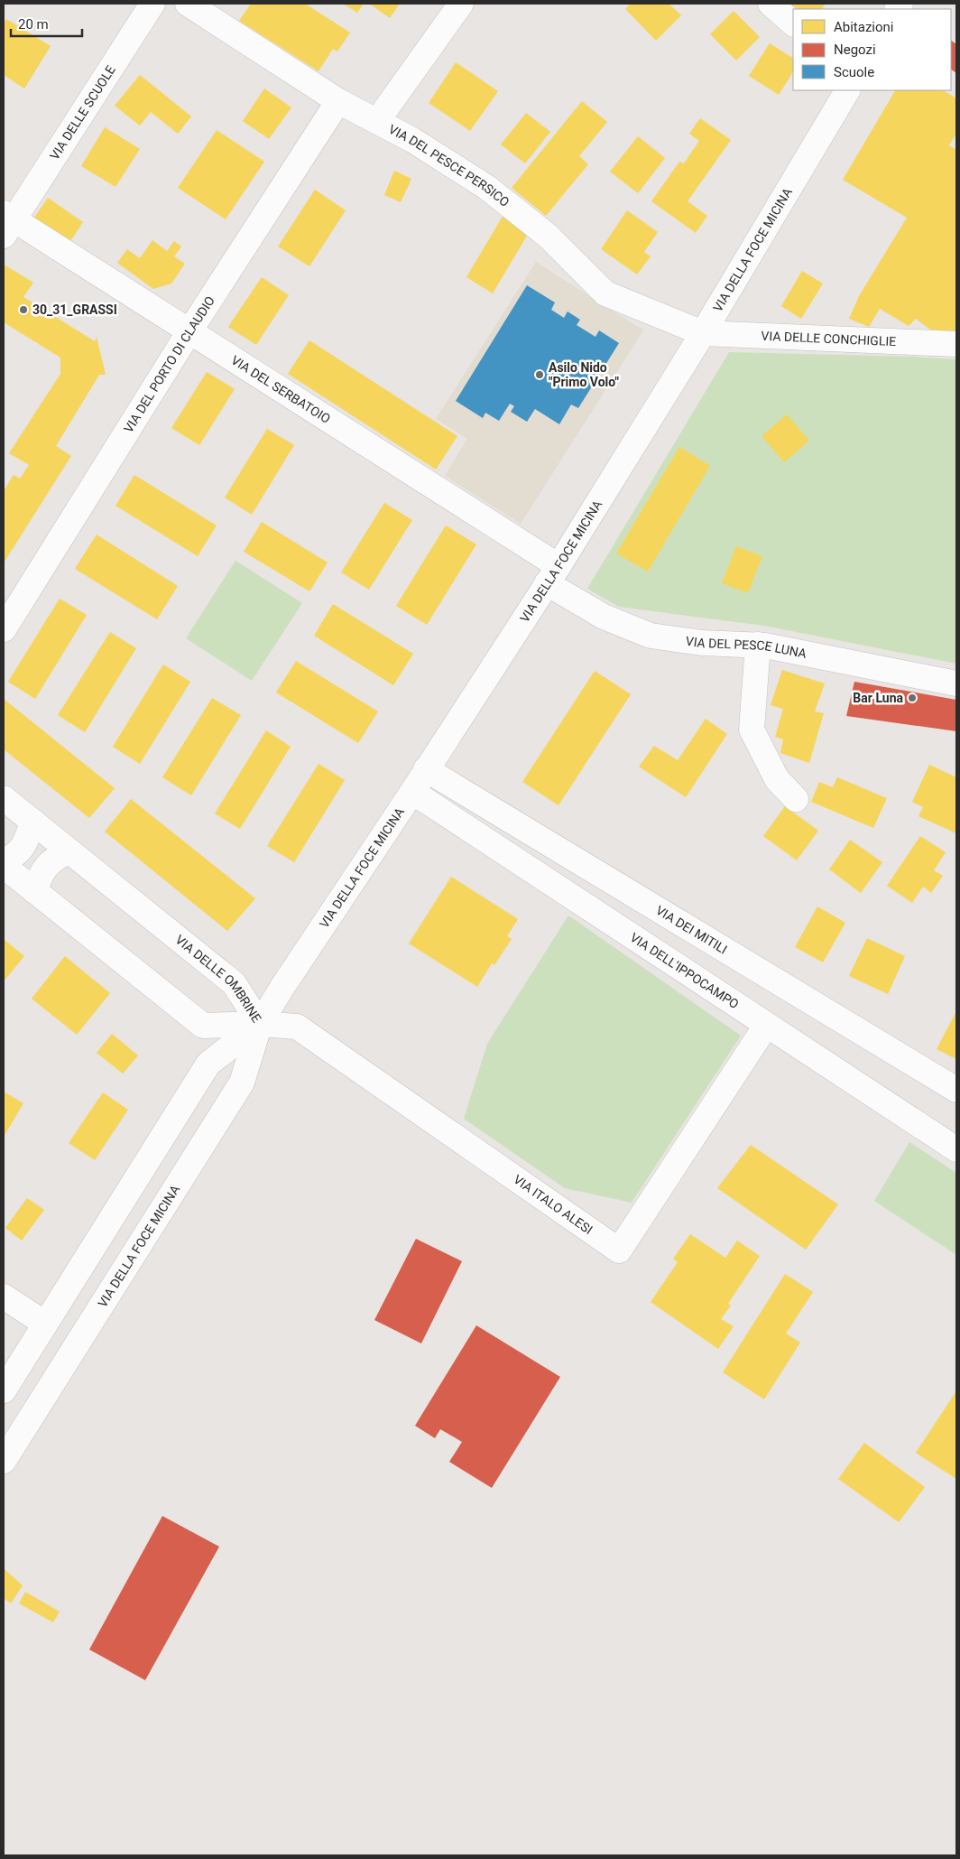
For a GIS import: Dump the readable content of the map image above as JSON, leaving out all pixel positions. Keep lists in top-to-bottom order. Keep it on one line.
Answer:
{"streets":{"street":["VIA DELLE SCUOLE","VIA DEL PESCE PERSICO","VIA DELLA FOCE MICINA","VIA DELLE CONCHIGLIE","VIA DEL PORTO DI CLAUDIO","VIA DEL SERBATOIO","VIA DEL PESCE LUNA","VIA DEI MITILI","VIA DELL'IPPOCAMPO","VIA DELLE OMBRINE","VIA ITALO ALESI"]},"crossings":[["VIA DELLE SCUOLE","VIA DEL SERBATOIO"],["VIA DEL PESCE PERSICO","VIA DELLA FOCE MICINA"],["VIA DEL PESCE PERSICO","VIA DELLE CONCHIGLIE"],["VIA DEL PESCE PERSICO","VIA DEL PORTO DI CLAUDIO"],["VIA DELLA FOCE MICINA","VIA DELLE CONCHIGLIE"],["VIA DELLA FOCE MICINA","VIA DEL SERBATOIO"],["VIA DELLA FOCE MICINA","VIA DEL PESCE LUNA"],["VIA DELLA FOCE MICINA","VIA DEI MITILI"],["VIA DELLA FOCE MICINA","VIA DELL'IPPOCAMPO"],["VIA DELLA FOCE MICINA","VIA DELLE OMBRINE"],["VIA DELLA FOCE MICINA","VIA ITALO ALESI"],["VIA DEL PORTO DI CLAUDIO","VIA DEL SERBATOIO"],["VIA DEL SERBATOIO","VIA DEL PESCE LUNA"],["VIA DELL'IPPOCAMPO","VIA ITALO ALESI"],["VIA DELLE OMBRINE","VIA ITALO ALESI"]],"places":["30_31_GRASSI","Asilo Nido \"Primo Volo\"","Bar Luna"],"legend":["Abitazioni","Negozi","Scuole"],"scale_bar":"20 m"}
